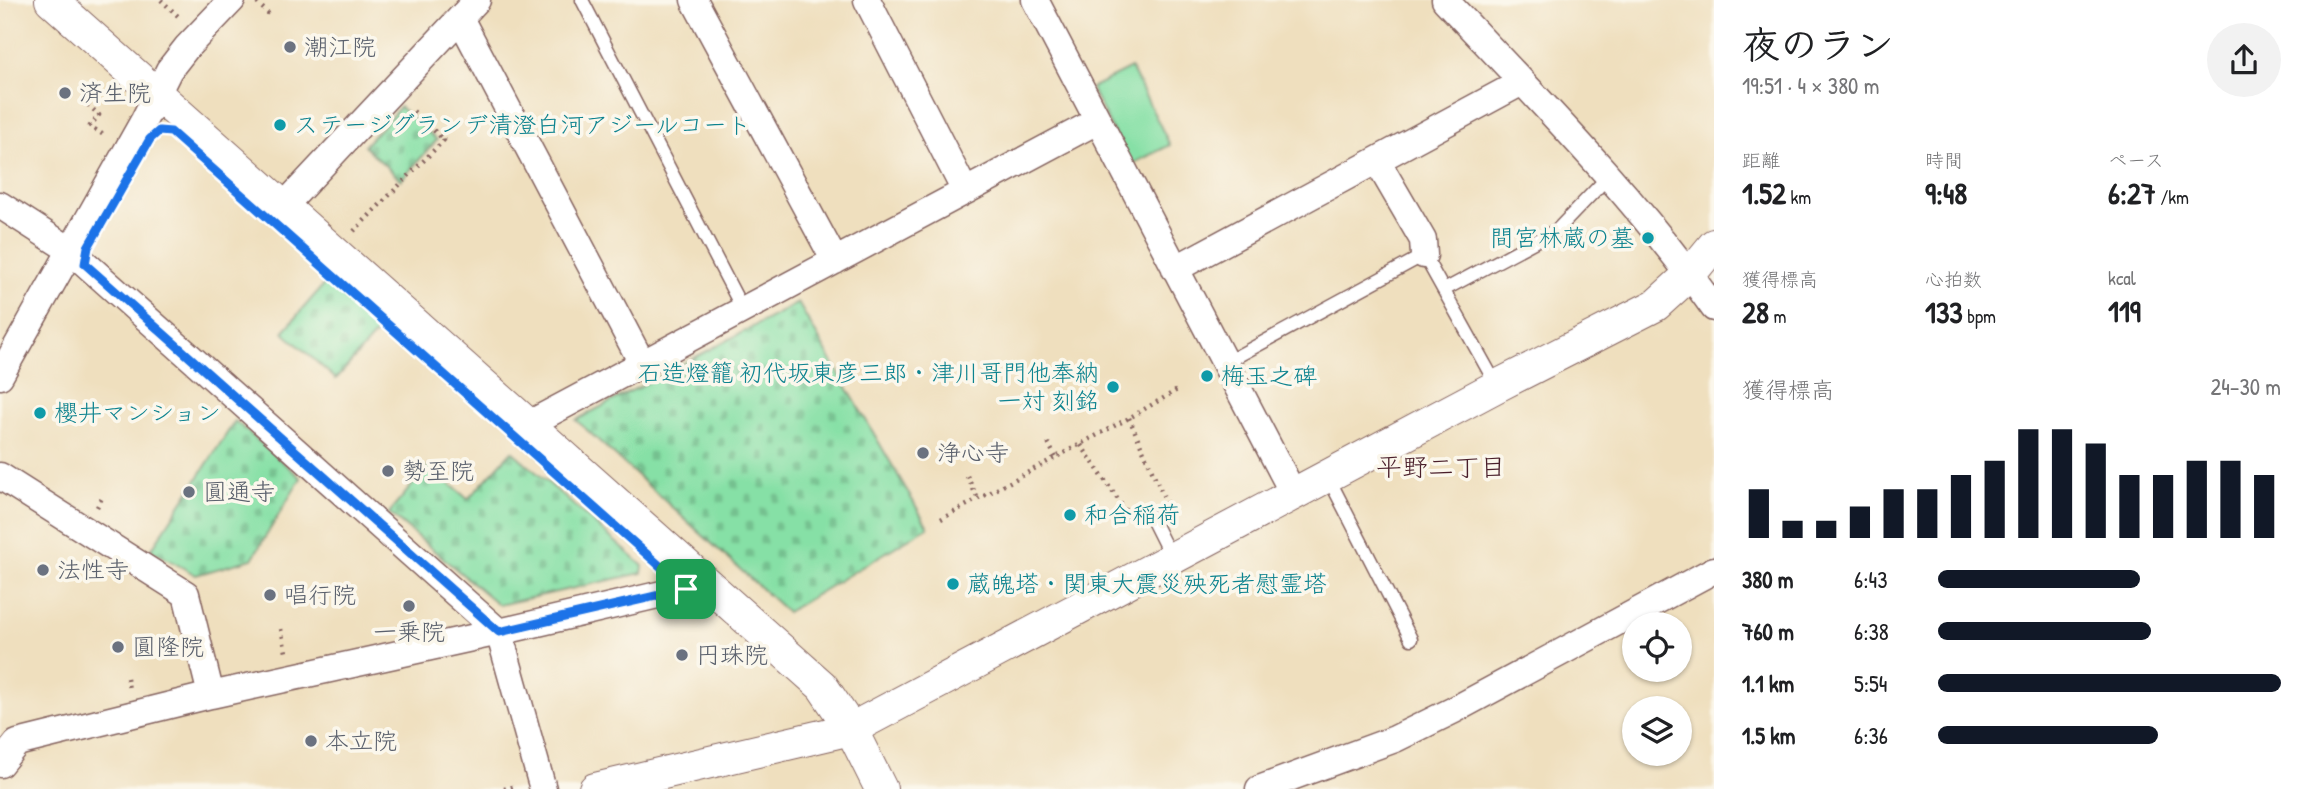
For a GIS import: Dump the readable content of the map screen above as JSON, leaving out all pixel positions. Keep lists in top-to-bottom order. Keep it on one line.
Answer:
{"districts":["平野二丁目"],"places":["潮江院","済生院","ステージグランデ清澄白河アジールコート","間宮林蔵の墓","梅玉之碑","石造燈籠 初代坂東彦三郎・津川哥門他奉納 一対 刻銘","櫻井マンション","浄心寺","勢至院","圓通寺","和合稲荷","法性寺","蔵魄塔・関東大震災殃死者慰霊塔","唱行院","一乗院","圓隆院","円珠院","本立院"],"page":{"heading":["夜のラン","19:51 · 4 × 380 m"],"stats":[["距離","1.52 km"],["時間","9:48"],["ペース","6:27 /km"],["獲得標高","28 m"],["心拍数","133 bpm"],["kcal","119"]],"chart":["獲得標高","24–30 m"],"list":[{"name":"380 m","note":"6:43"},{"name":"760 m","note":"6:38"},{"name":"1.1 km","note":"5:54"},{"name":"1.5 km","note":"6:36"}]}}
